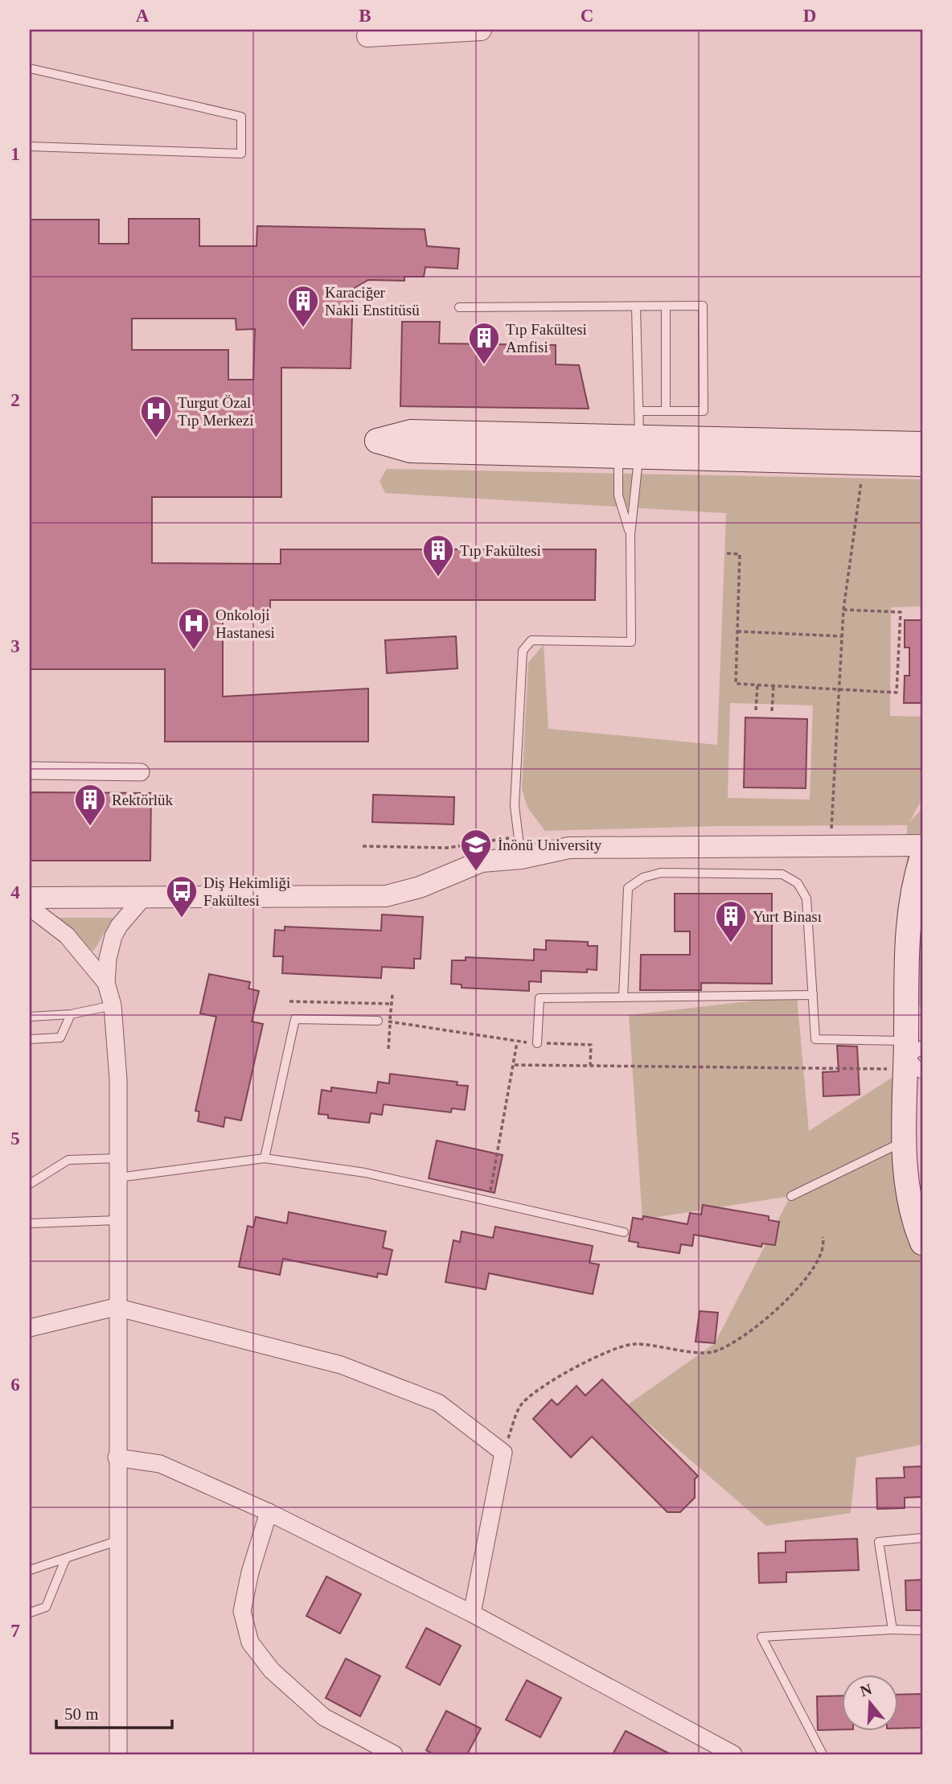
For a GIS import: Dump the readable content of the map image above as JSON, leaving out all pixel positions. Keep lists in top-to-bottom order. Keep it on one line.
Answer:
{"places":{"building":["Karaciğer Nakli Enstitüsü","Tıp Fakültesi Amfisi","Tıp Fakültesi","Rektörlük","Yurt Binası"],"hospital":["Turgut Özal Tıp Merkezi","Onkoloji Hastanesi"],"school or university":["İnönü University"],"bus stop":["Diş Hekimliği Fakültesi"]},"scale_bar":"50 m","north":"top","grid":{"columns":["A","B","C","D"],"rows":["1","2","3","4","5","6","7"]}}
